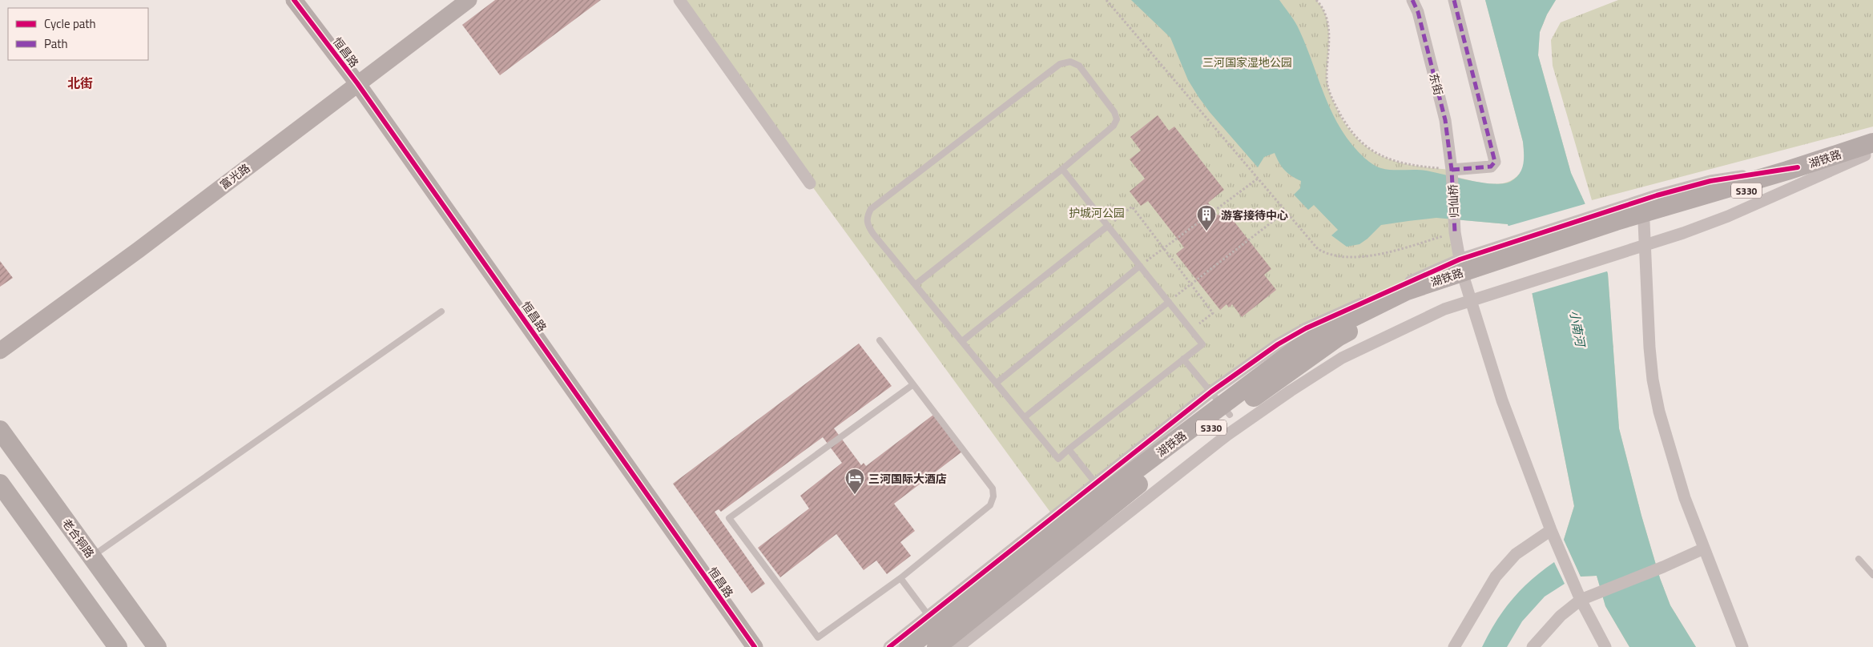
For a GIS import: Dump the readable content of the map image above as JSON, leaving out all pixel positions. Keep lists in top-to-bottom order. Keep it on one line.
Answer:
{"streets":{"main road":["湖铁路","S330","老合铜路"],"street":["恒昌路","东街","富光路","归仙桥"]},"crossings":[["恒昌路","富光路"],["东街","归仙桥"],["湖铁路","归仙桥"]],"districts":["北街"],"water":["小南河"],"parks":["三河国家湿地公园","护城河公园"],"places":{"building":["游客接待中心"],"hotel":["三河国际大酒店"]},"legend":["Cycle path","Path"]}
